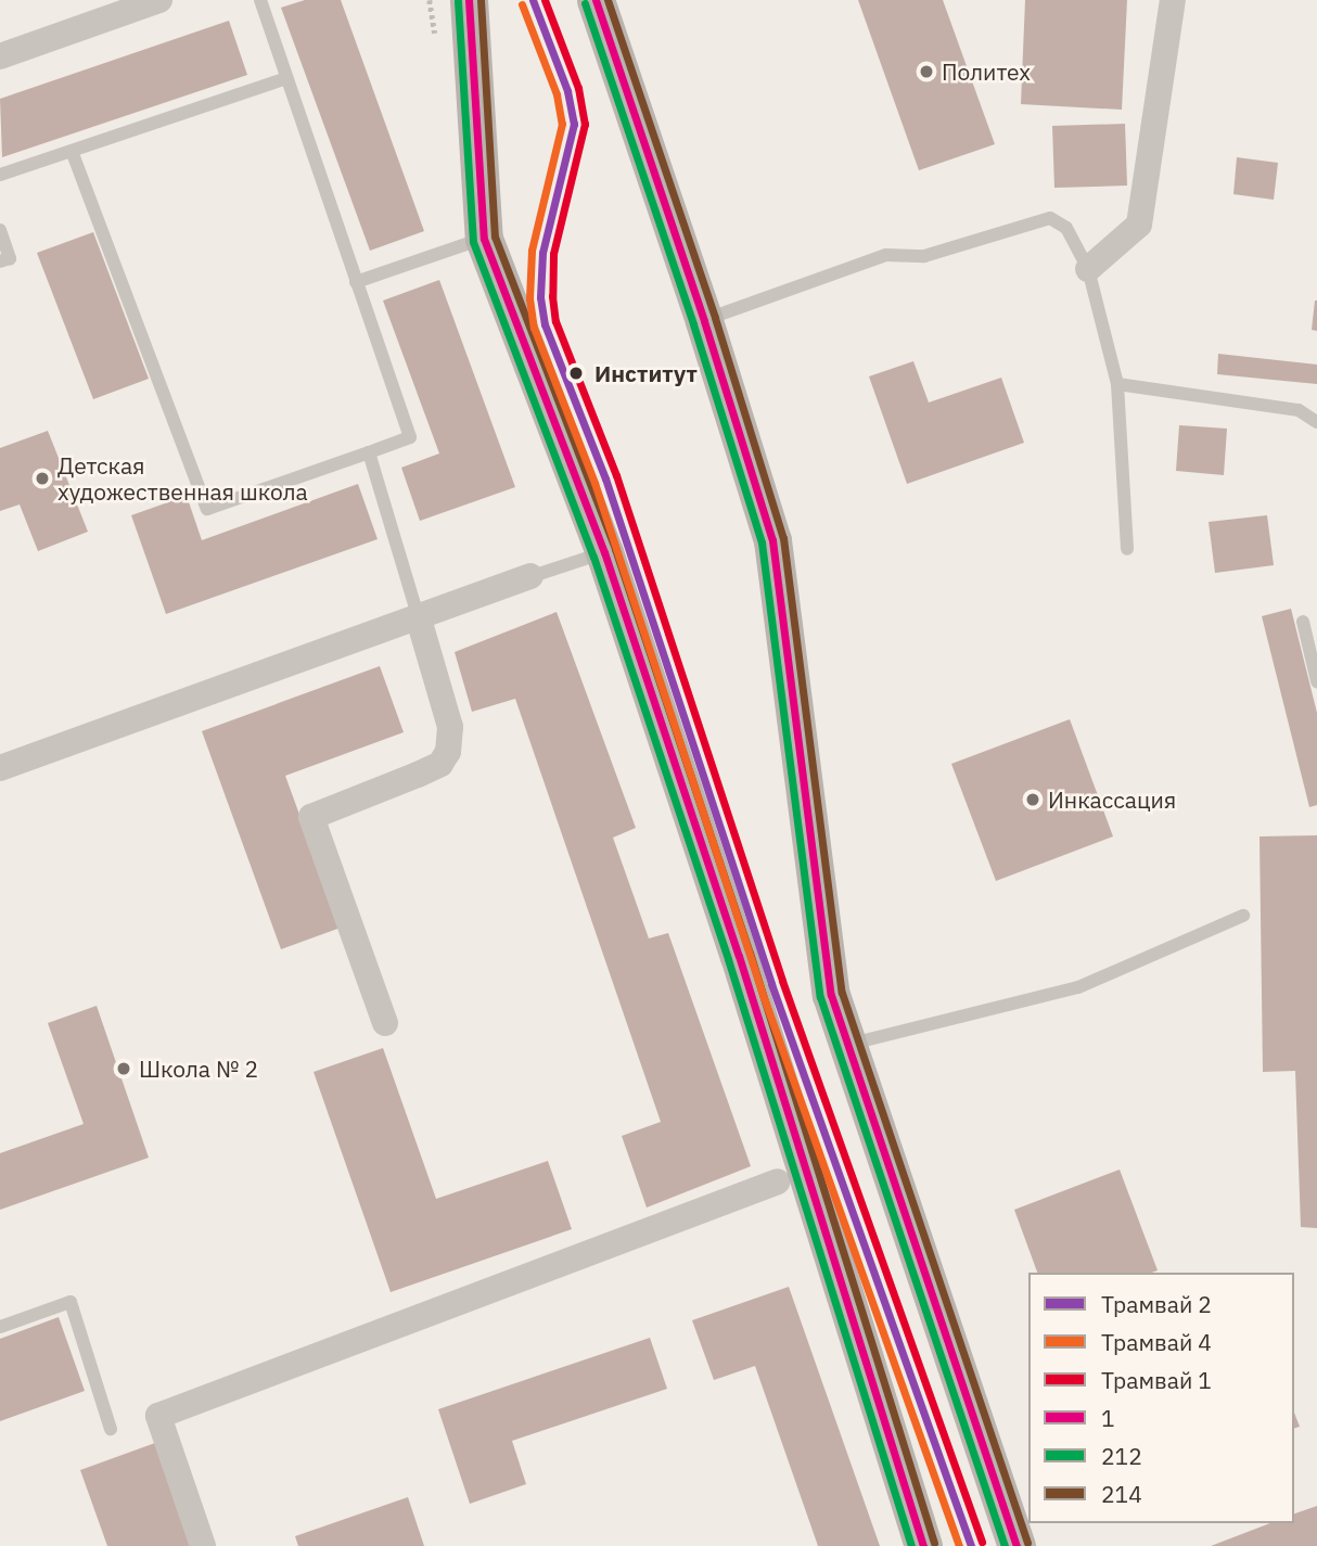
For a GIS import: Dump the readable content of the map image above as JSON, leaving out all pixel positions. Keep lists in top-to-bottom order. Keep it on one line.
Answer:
{"places":["Политех","Институт","Детская художественная школа","Инкассация","Школа № 2"],"lines":["tram line 2","tram line 1","transit line 1","transit line 214","transit line 212","tram line 4"],"legend":["Трамвай 2","Трамвай 4","Трамвай 1","1","212","214"]}
